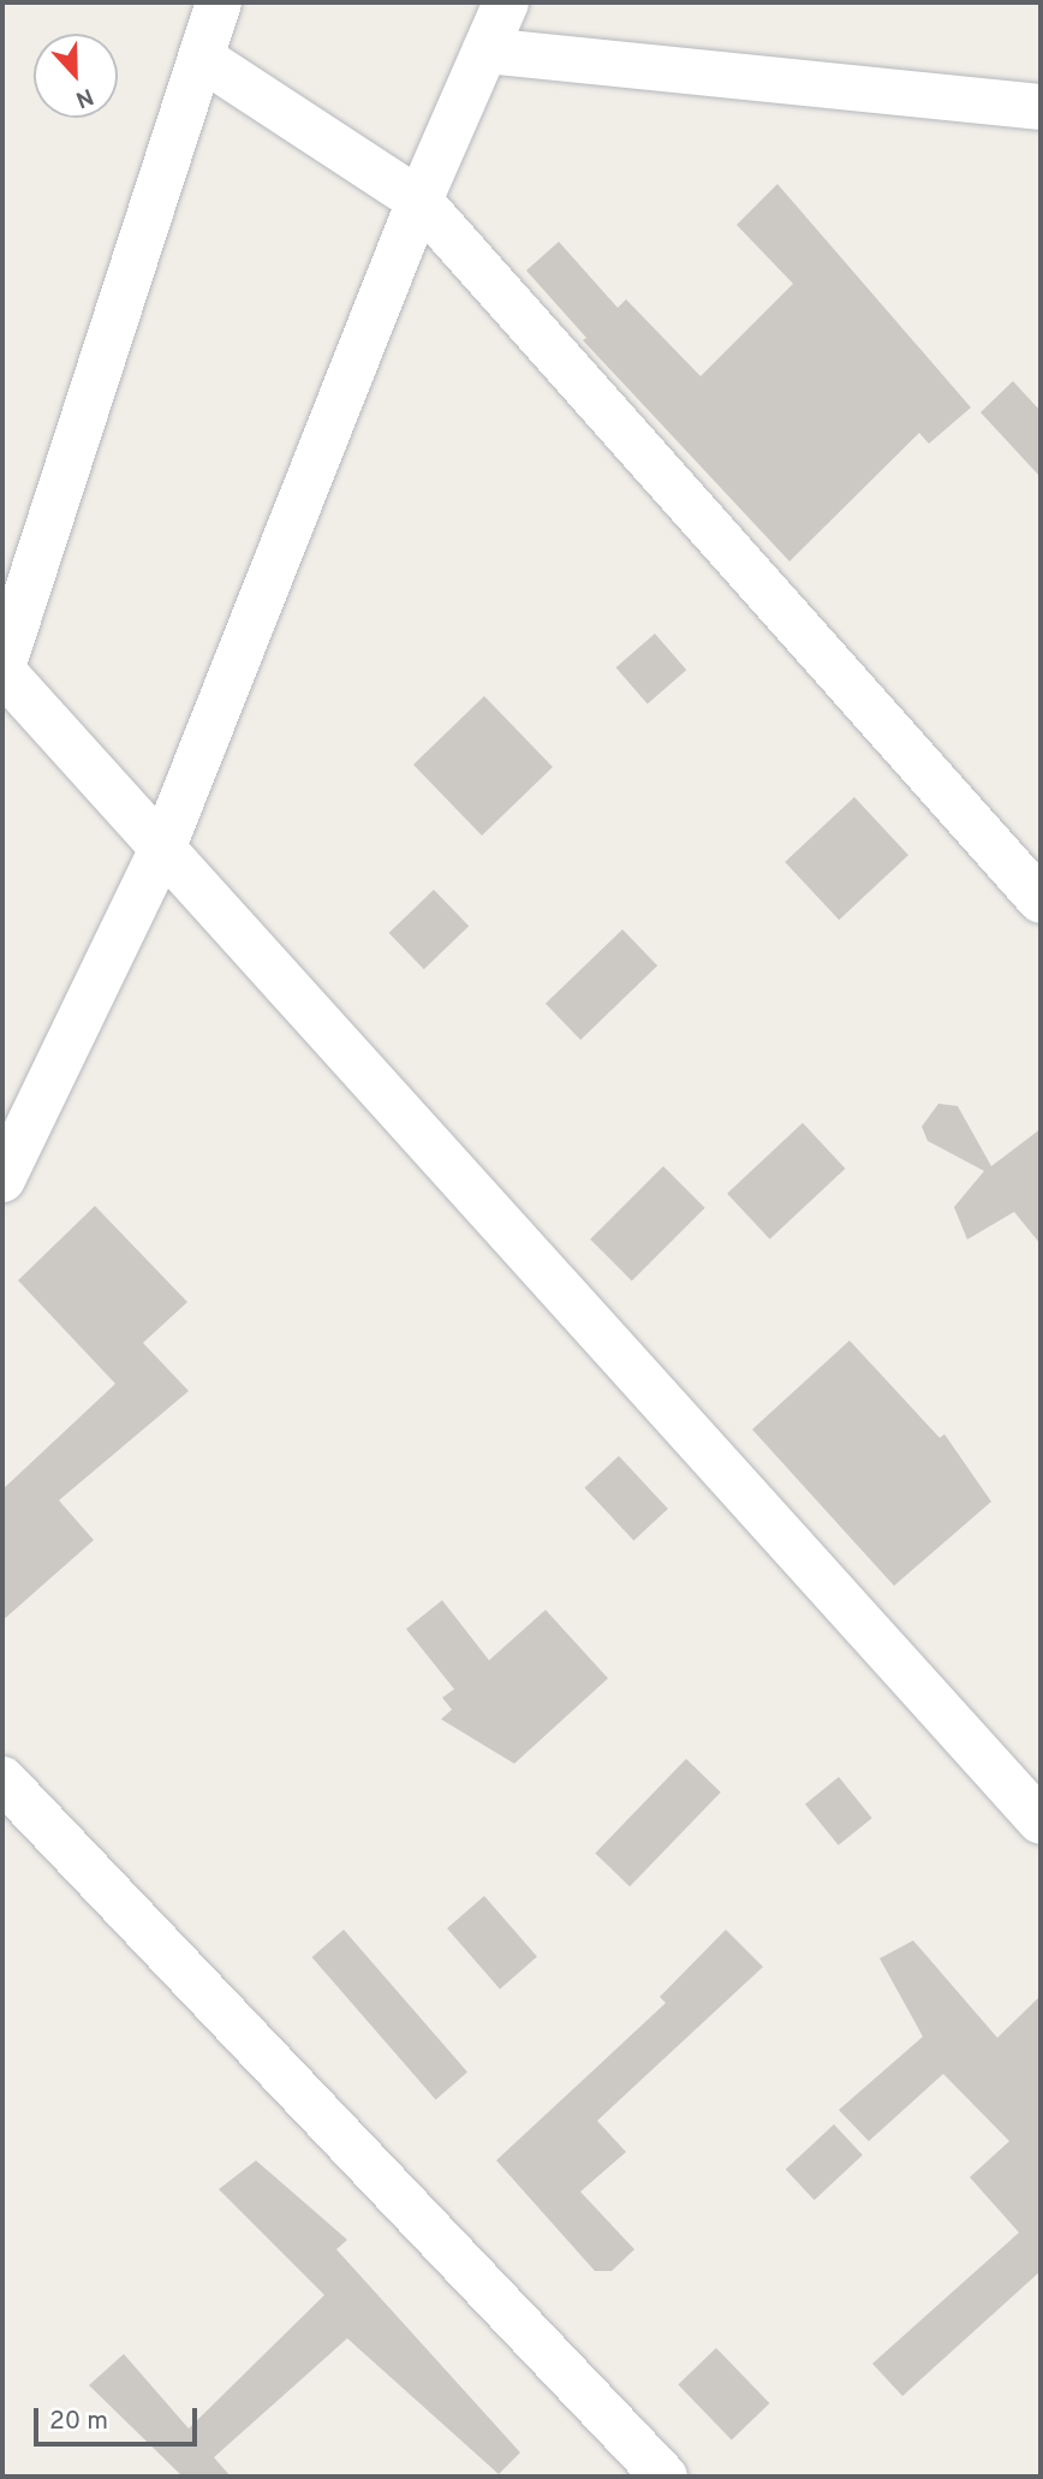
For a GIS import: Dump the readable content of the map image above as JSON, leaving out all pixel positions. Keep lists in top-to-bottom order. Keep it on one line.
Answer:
{"scale_bar":"20 m","north":"bottom"}
